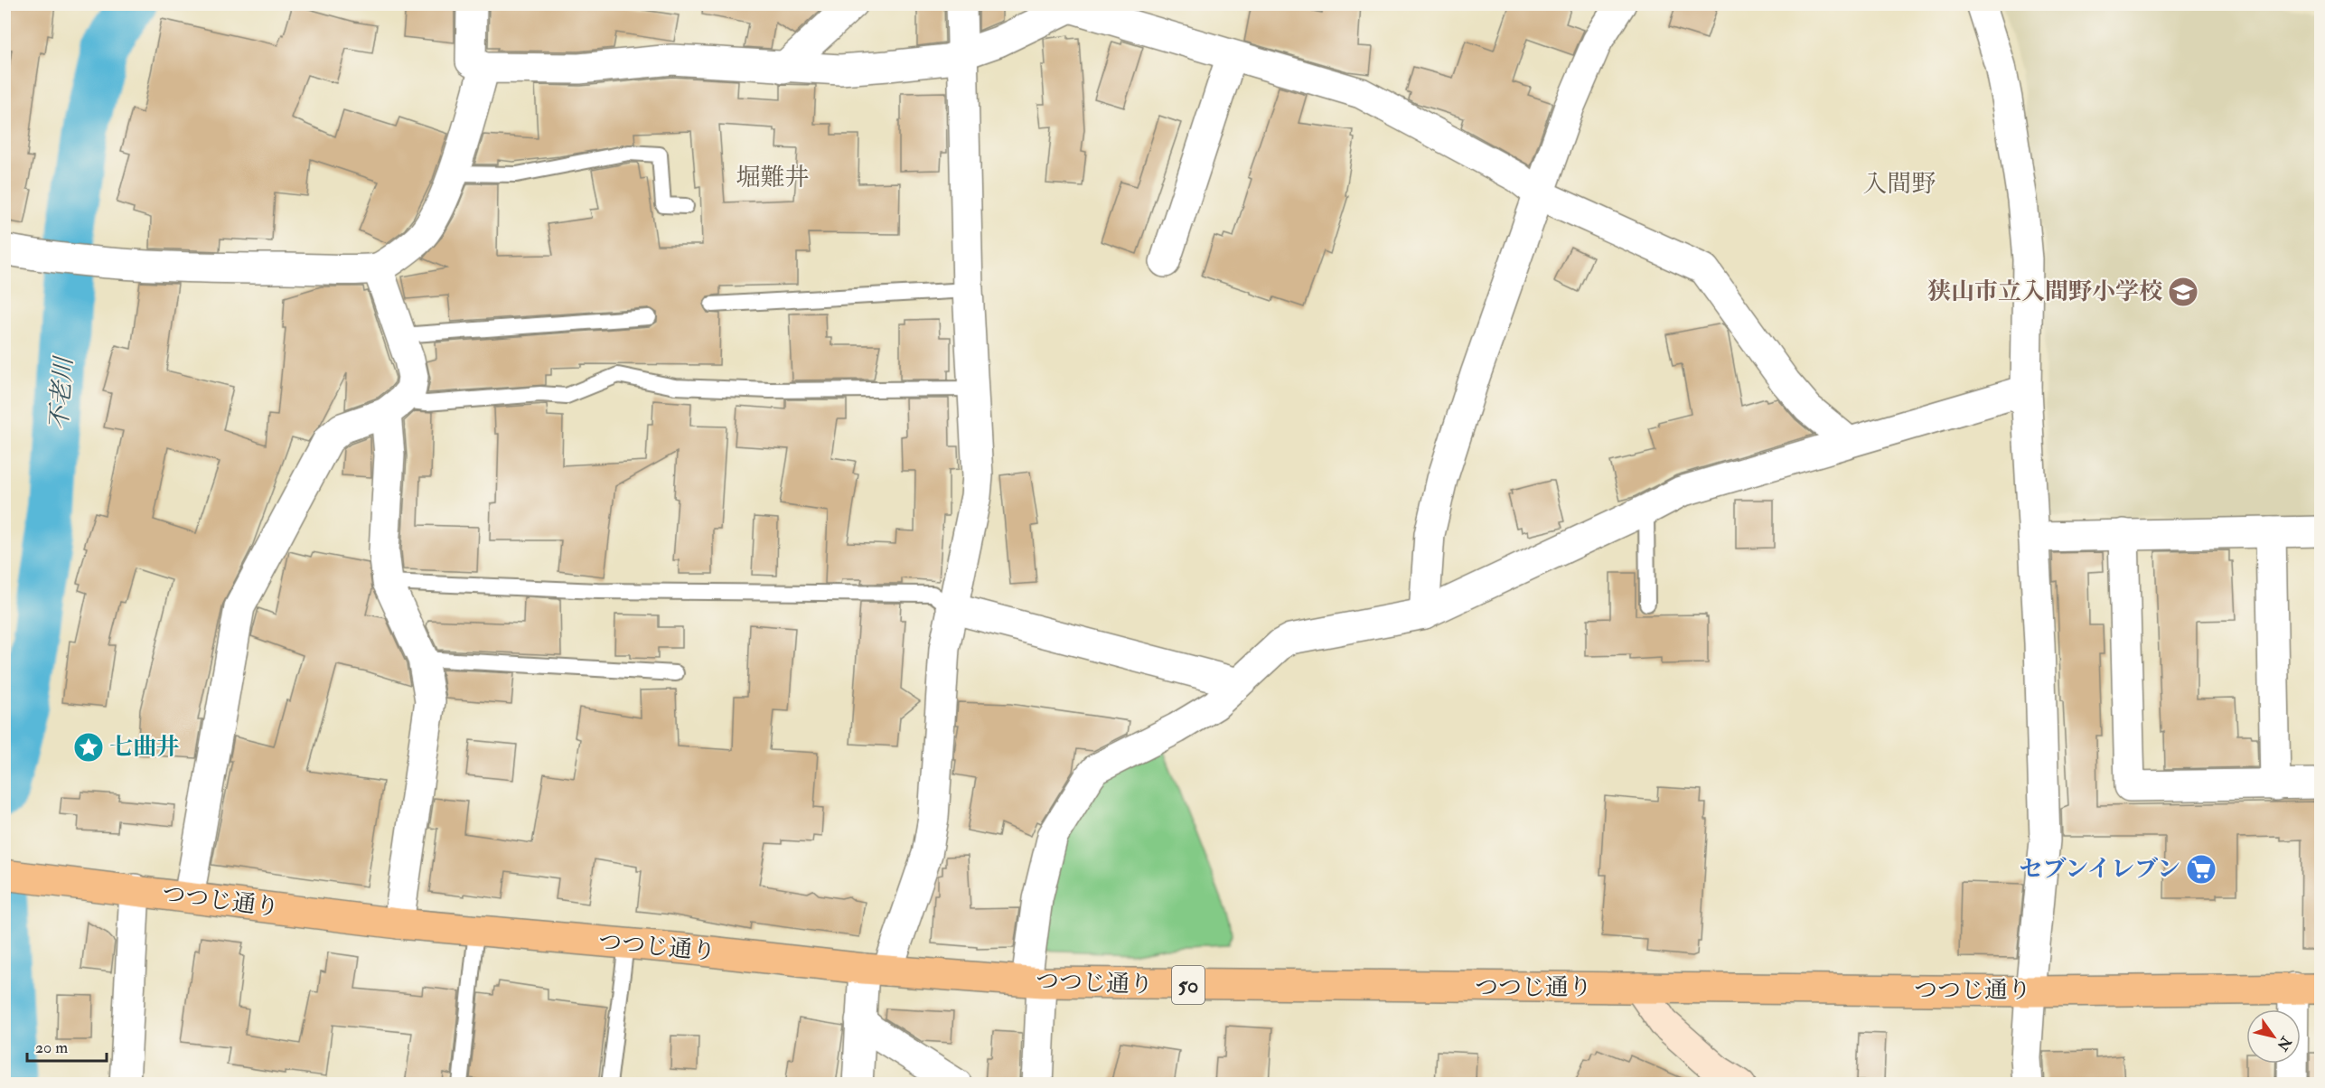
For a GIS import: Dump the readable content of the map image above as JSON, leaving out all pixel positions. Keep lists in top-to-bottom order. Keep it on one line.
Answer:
{"streets":{"main road":["つつじ通り","50"]},"districts":["堀難井","入間野"],"water":["不老川"],"places":{"school or university":["狭山市立入間野小学校"],"place":["七曲井"],"supermarket":["セブンイレブン"]},"scale_bar":"20 m","north":"bottom right"}
